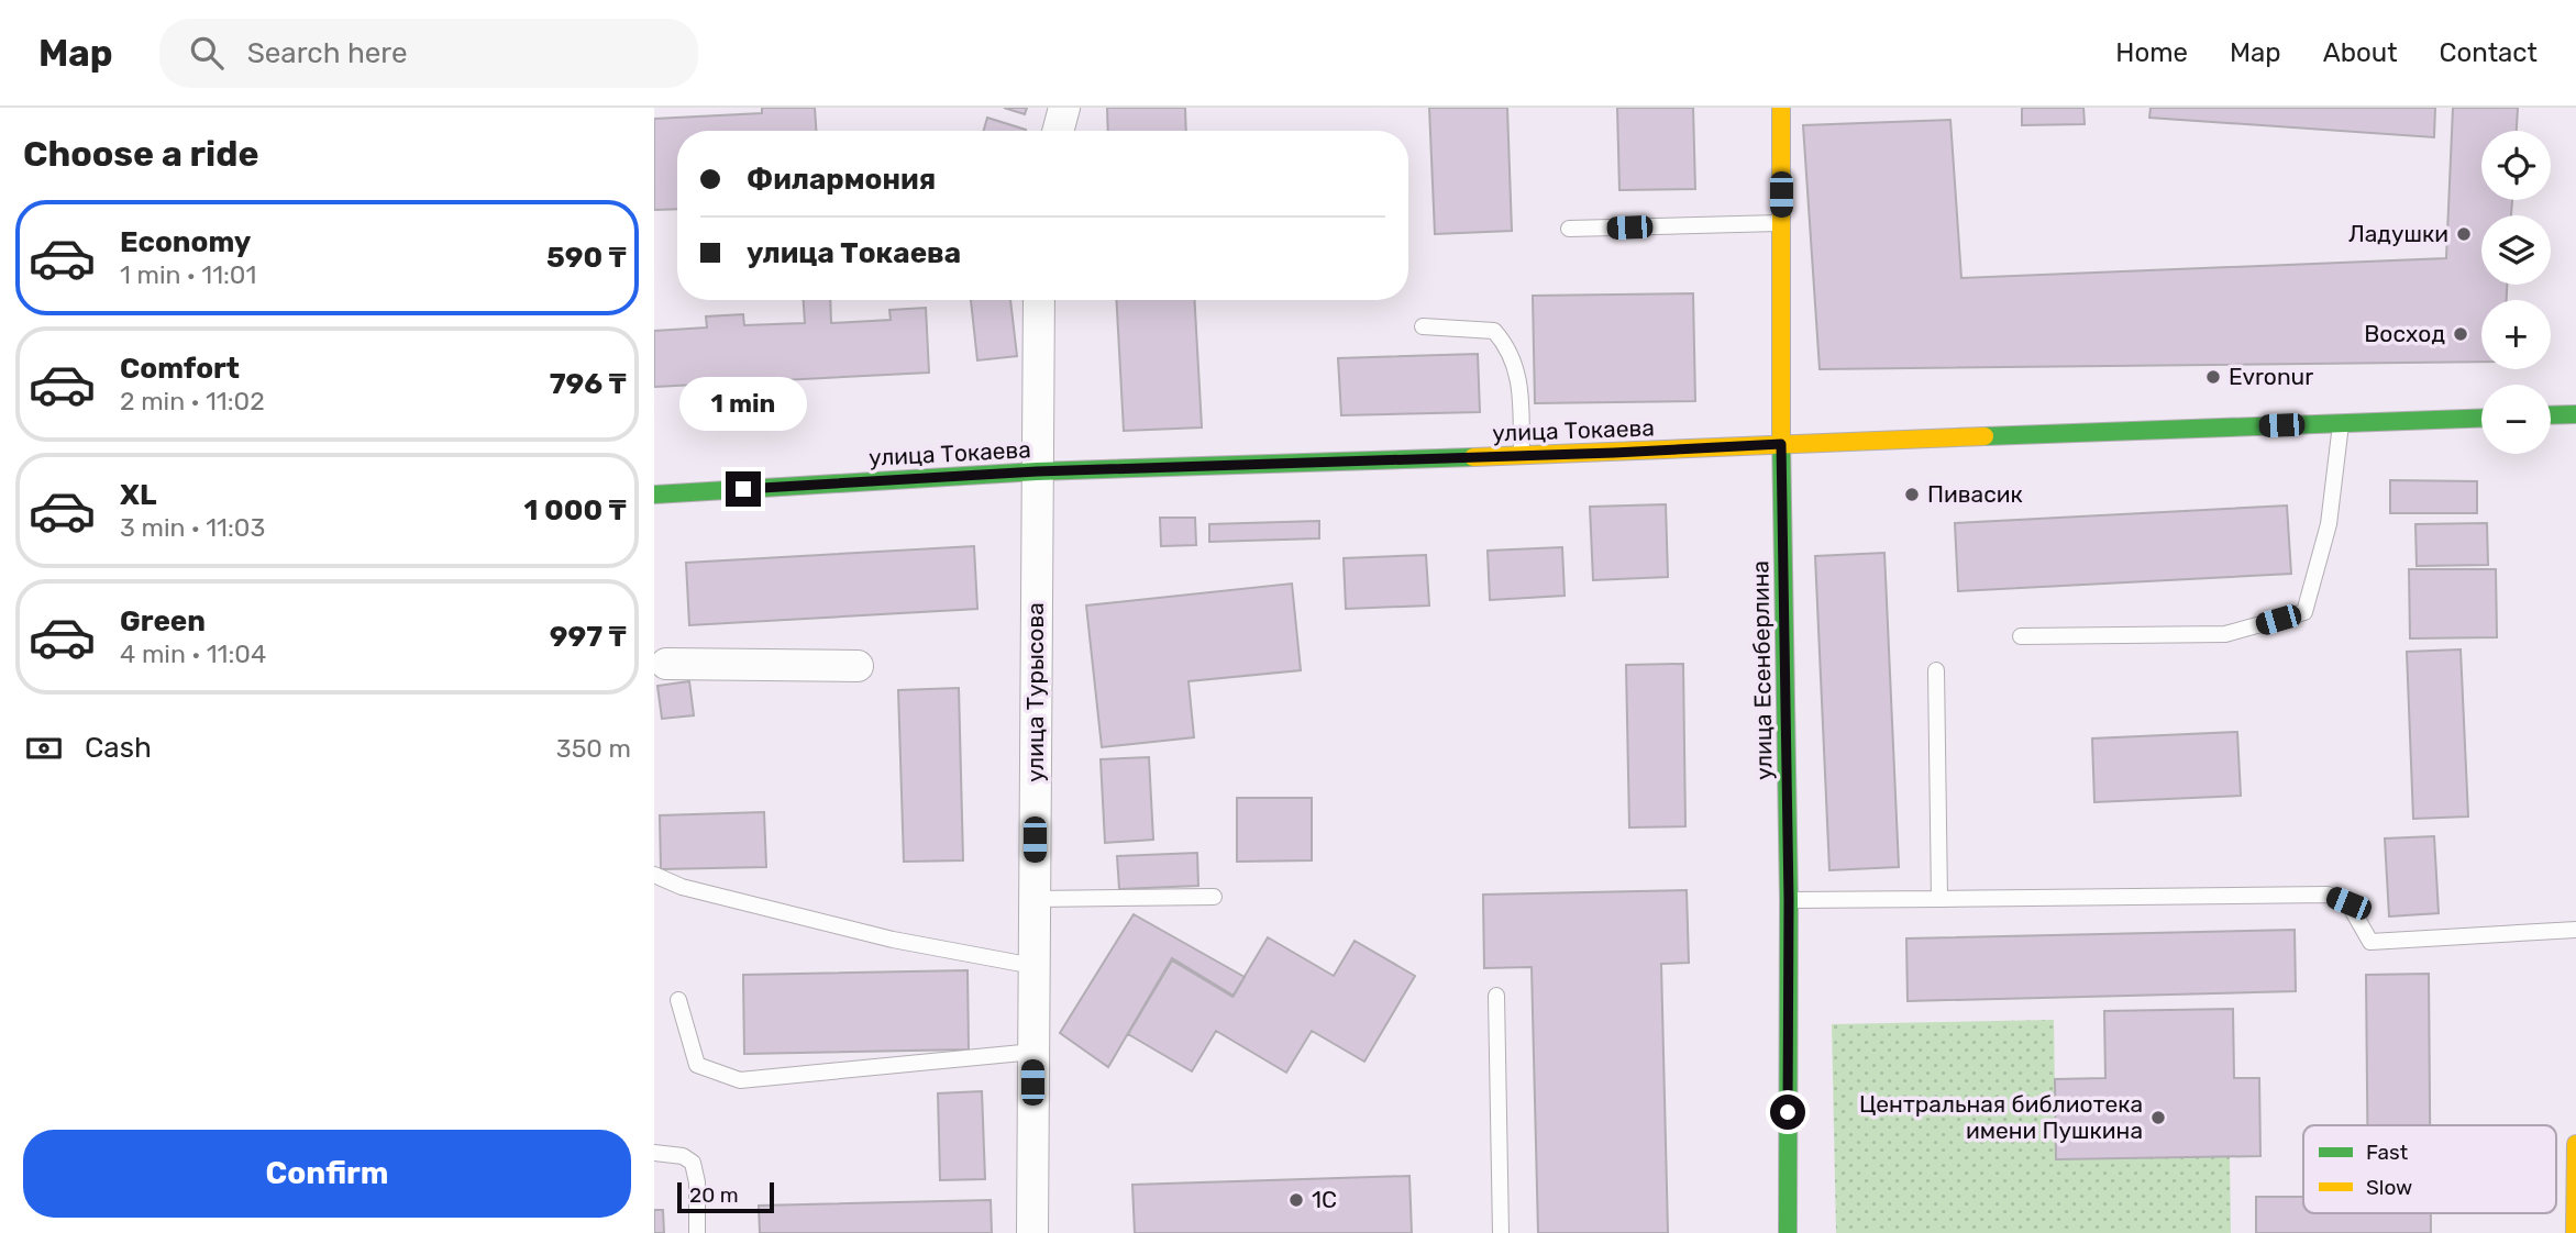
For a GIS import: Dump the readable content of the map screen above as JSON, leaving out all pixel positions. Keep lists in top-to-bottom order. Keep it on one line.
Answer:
{"streets":{"street":["улица Токаева","улица Есенберлина","улица Турысова"]},"crossings":[["улица Токаева","улица Есенберлина"],["улица Токаева","улица Турысова"]],"places":["Ладушки","Восход","Evronur","Пивасик","Центральная библиотека имени Пушкина","1C"],"legend":["Fast","Slow"],"scale_bar":"20 m","page":{"header":"Map","search":"Search here","nav":["Home","Map","About","Contact"],"heading":"Choose a ride","map_buttons":["+","−"],"banner":["Филармония","улица Токаева"],"list":[{"name":"Economy","note":"1 min · 11:01","value":"590 ₸"},{"name":"Comfort","note":"2 min · 11:02","value":"796 ₸"},{"name":"XL","note":"3 min · 11:03","value":"1 000 ₸"},{"name":"Green","note":"4 min · 11:04","value":"997 ₸"}],"bubble":"1 min","pay":["Cash","350 m"],"buttons":"Confirm","scale":"20 m"}}
